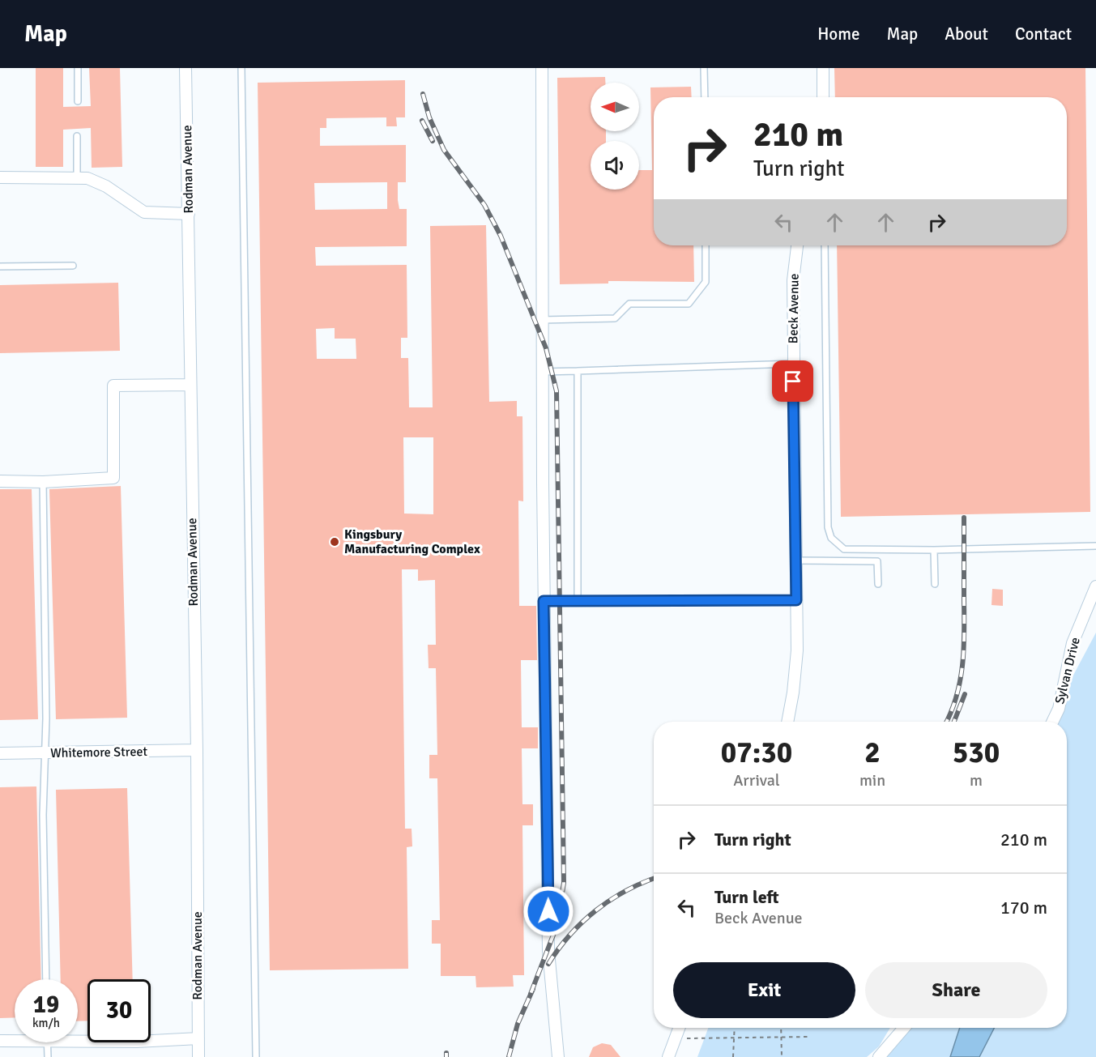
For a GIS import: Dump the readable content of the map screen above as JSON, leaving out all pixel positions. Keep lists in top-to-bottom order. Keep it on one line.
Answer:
{"streets":{"street":["Rodman Avenue","Beck Avenue","Sylvan Drive","Whitemore Street"]},"crossings":[["Rodman Avenue","Whitemore Street"]],"places":["Kingsbury Manufacturing Complex"],"north":"left","page":{"header":"Map","nav":["Home","Map","About","Contact"],"turn":["210 m","Turn right"],"eta":["07:30","Arrival","2","min","530","m"],"list":[{"name":"Turn right","value":"210 m"},{"name":"Turn left","note":"Beck Avenue","value":"170 m"}],"buttons":["Exit","Share"],"speed":"19 km/h","limit":"30"}}
